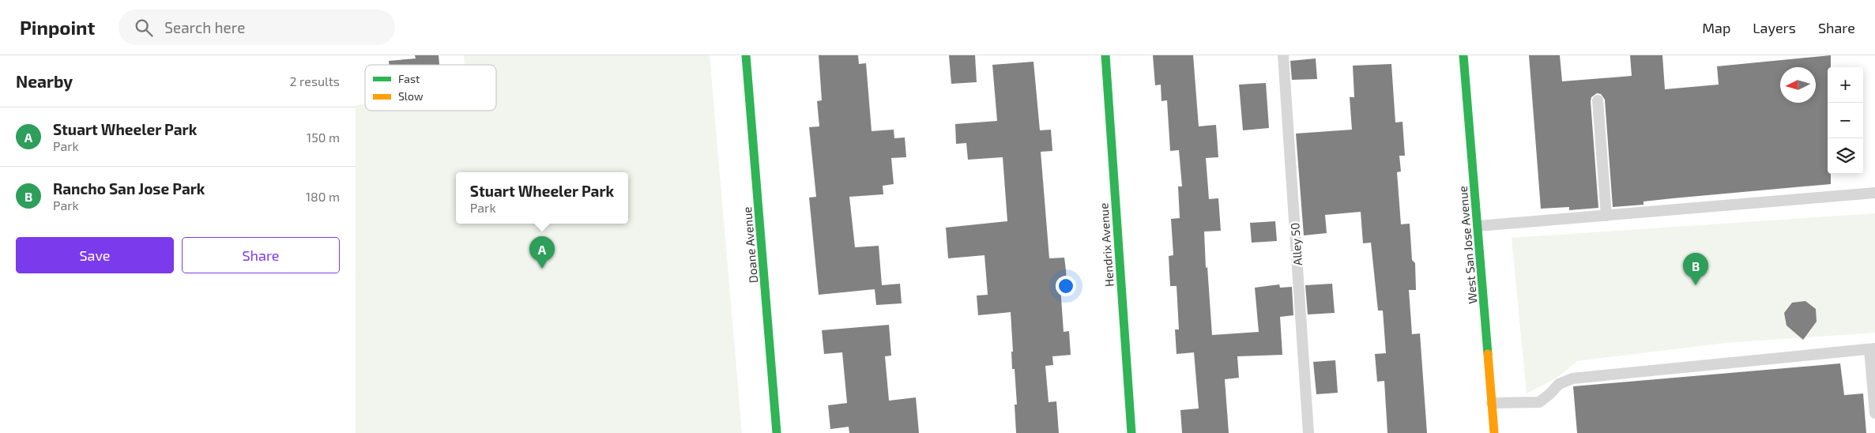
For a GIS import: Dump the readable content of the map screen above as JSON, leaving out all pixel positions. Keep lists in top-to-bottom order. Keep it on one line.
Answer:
{"streets":{"street":["Doane Avenue","Hendrix Avenue","West San Jose Avenue"],"lane":["Alley 50"]},"legend":["Fast","Slow"],"north":"left","page":{"header":"Pinpoint","search":"Search here","nav":["Map","Layers","Share"],"heading":["Nearby","2 results"],"map_buttons":["+","−"],"list":[{"mark":"A","name":"Stuart Wheeler Park","note":"Park","value":"150 m"},{"mark":"B","name":"Rancho San Jose Park","note":"Park","value":"180 m"}],"popup":["Stuart Wheeler Park","Park"],"buttons":["Save","Share"],"pins":["A","B"]}}
